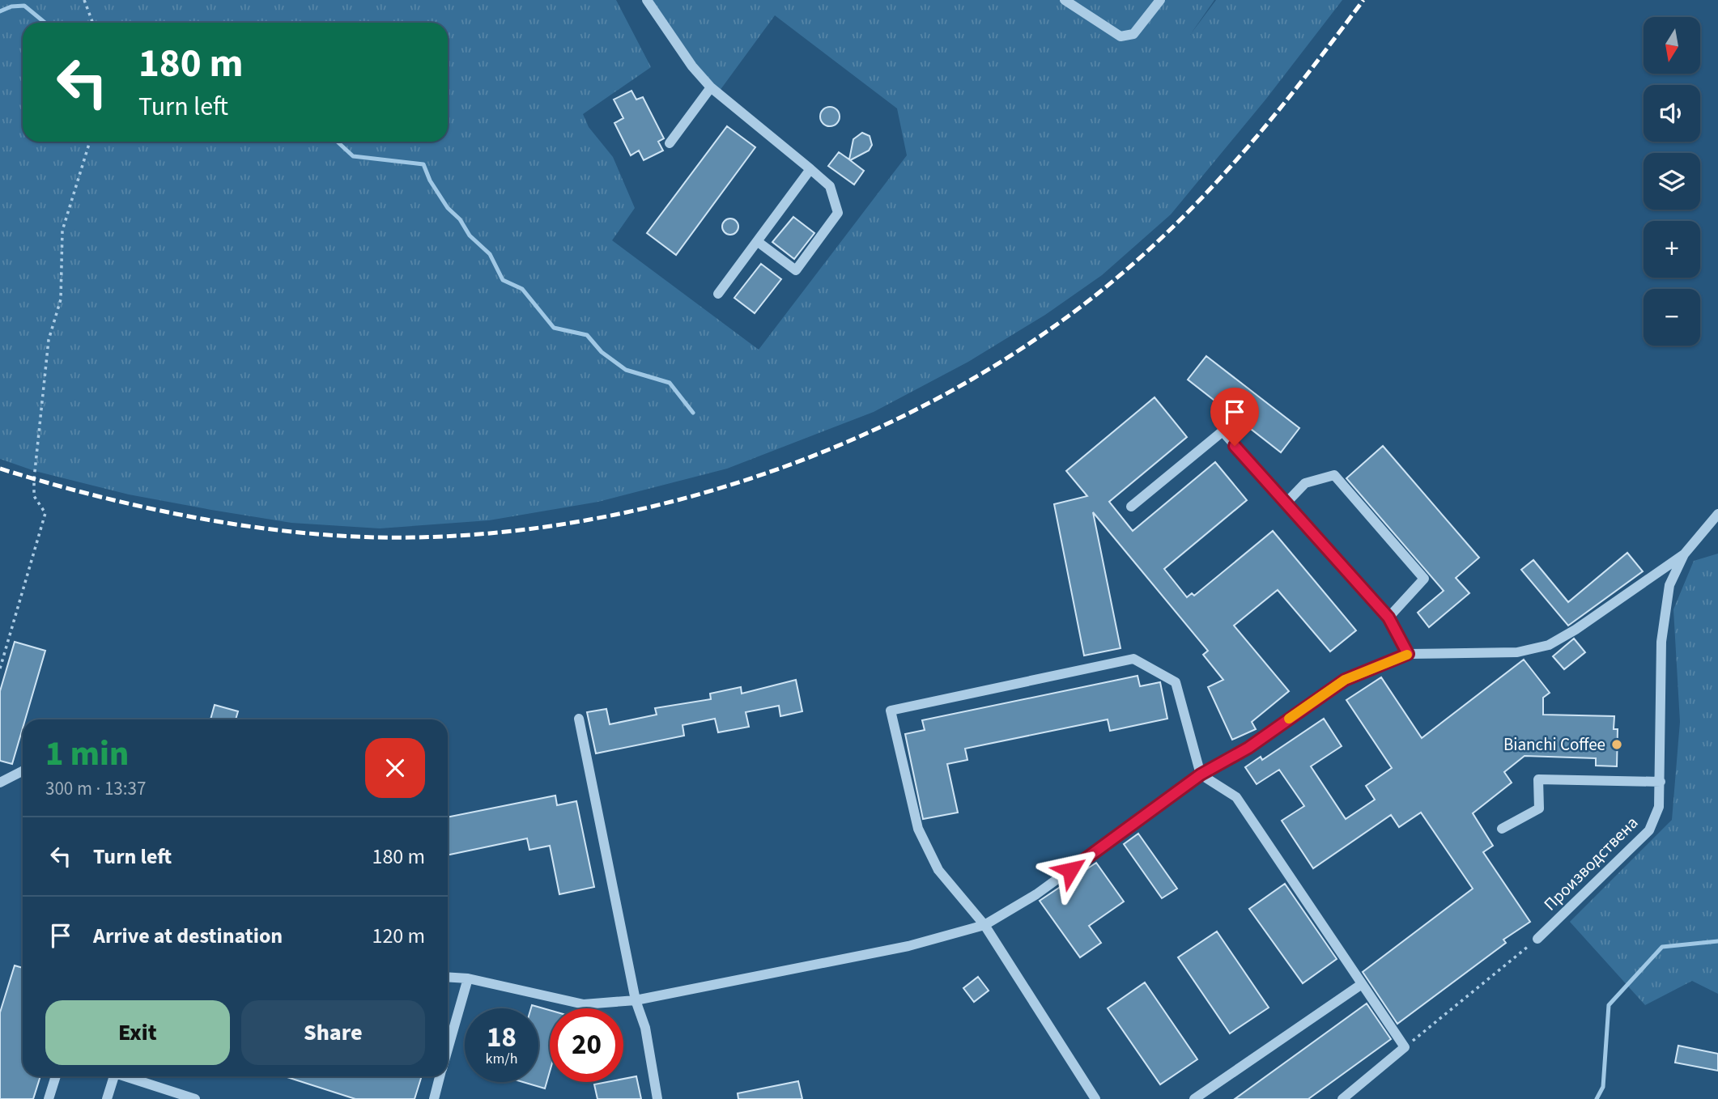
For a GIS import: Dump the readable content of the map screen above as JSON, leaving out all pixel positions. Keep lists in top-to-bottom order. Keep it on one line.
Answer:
{"streets":{"street":["Производствена"]},"places":["Bianchi Coffee"],"north":"bottom","page":{"map_buttons":["+","−"],"turn":["180 m","Turn left"],"heading":["1 min","300 m · 13:37"],"list":[{"name":"Turn left","value":"180 m"},{"name":"Arrive at destination","value":"120 m"}],"buttons":["Exit","Share"],"speed":"18 km/h","limit":"20"}}
